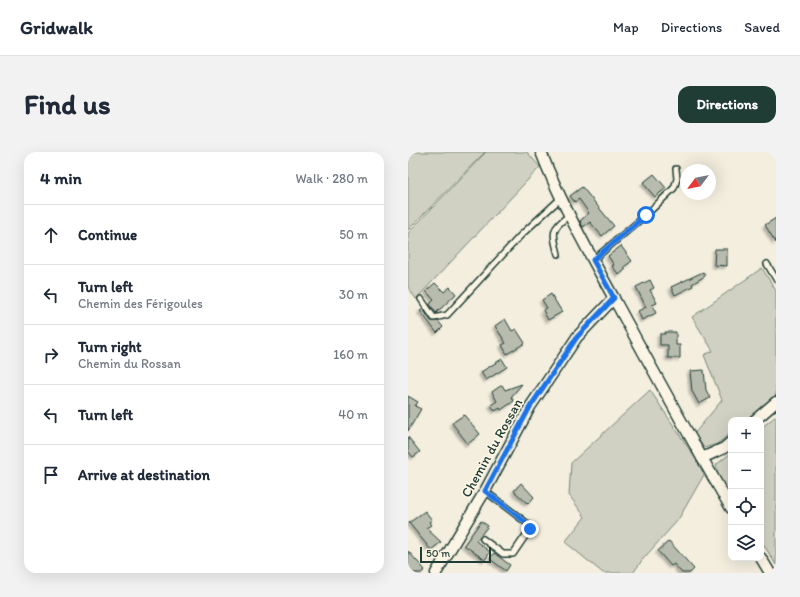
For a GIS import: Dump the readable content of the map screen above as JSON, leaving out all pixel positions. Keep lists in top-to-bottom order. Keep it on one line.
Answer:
{"streets":{"street":["Chemin du Rossan"]},"scale_bar":"50 m","north":"bottom left","page":{"header":"Gridwalk","nav":["Map","Directions","Saved"],"buttons":"Directions","title":"Find us","heading":["4 min","Walk · 280 m"],"list":[["Continue","50 m"],["Turn left","Chemin des Férigoules","30 m"],["Turn right","Chemin du Rossan","160 m"],["Turn left","40 m"],"Arrive at destination"],"map_buttons":["+","−"],"scale":"50 m"}}
